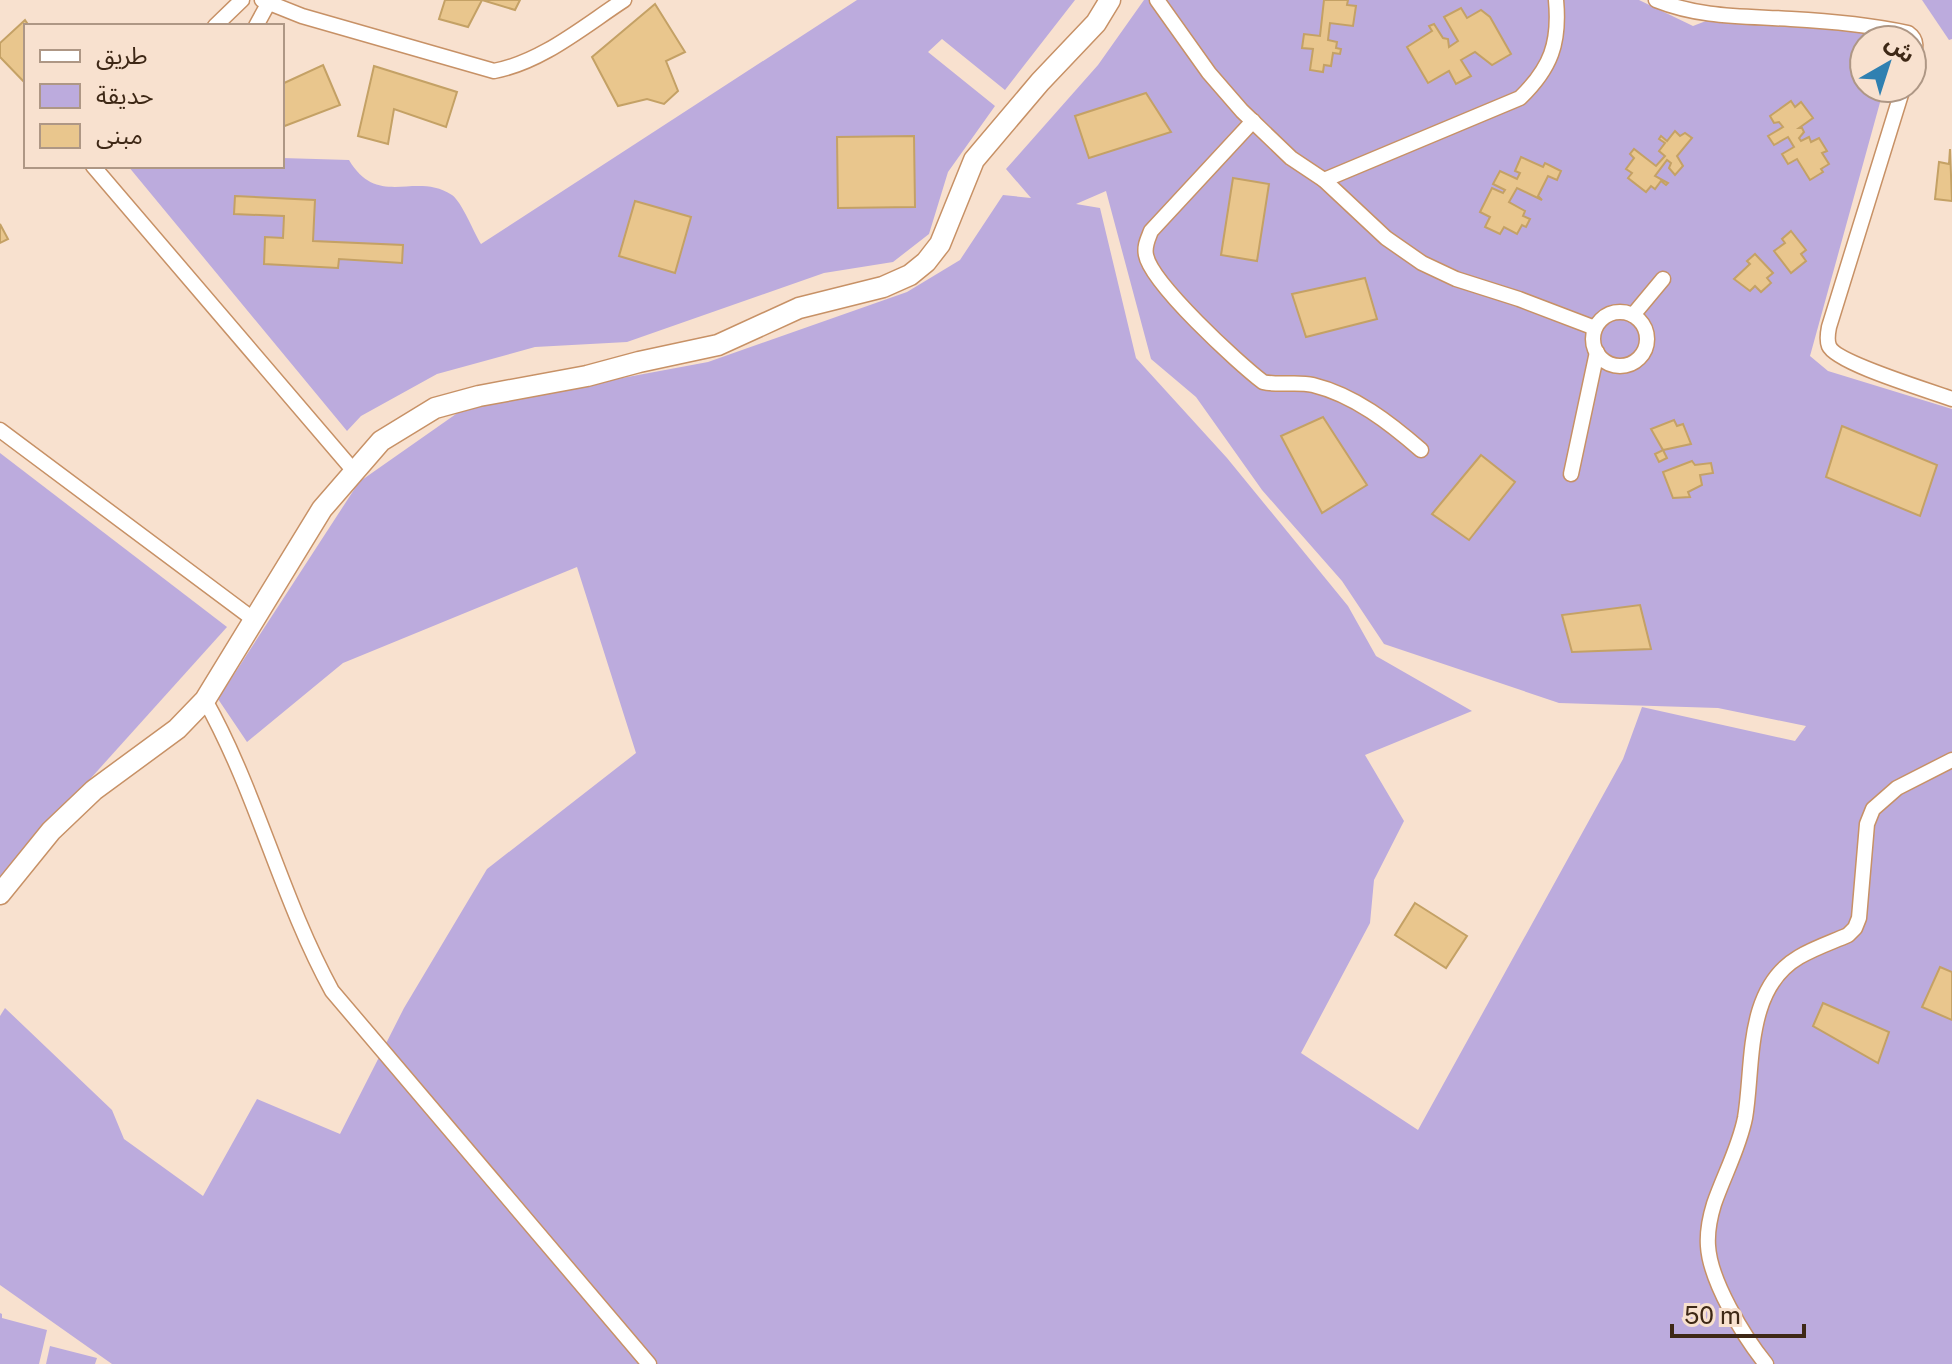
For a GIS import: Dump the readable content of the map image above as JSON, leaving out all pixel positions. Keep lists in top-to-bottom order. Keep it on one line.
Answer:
{"legend":["طريق","حديقة","مبنى"],"scale_bar":"50 m","north":"top right"}
